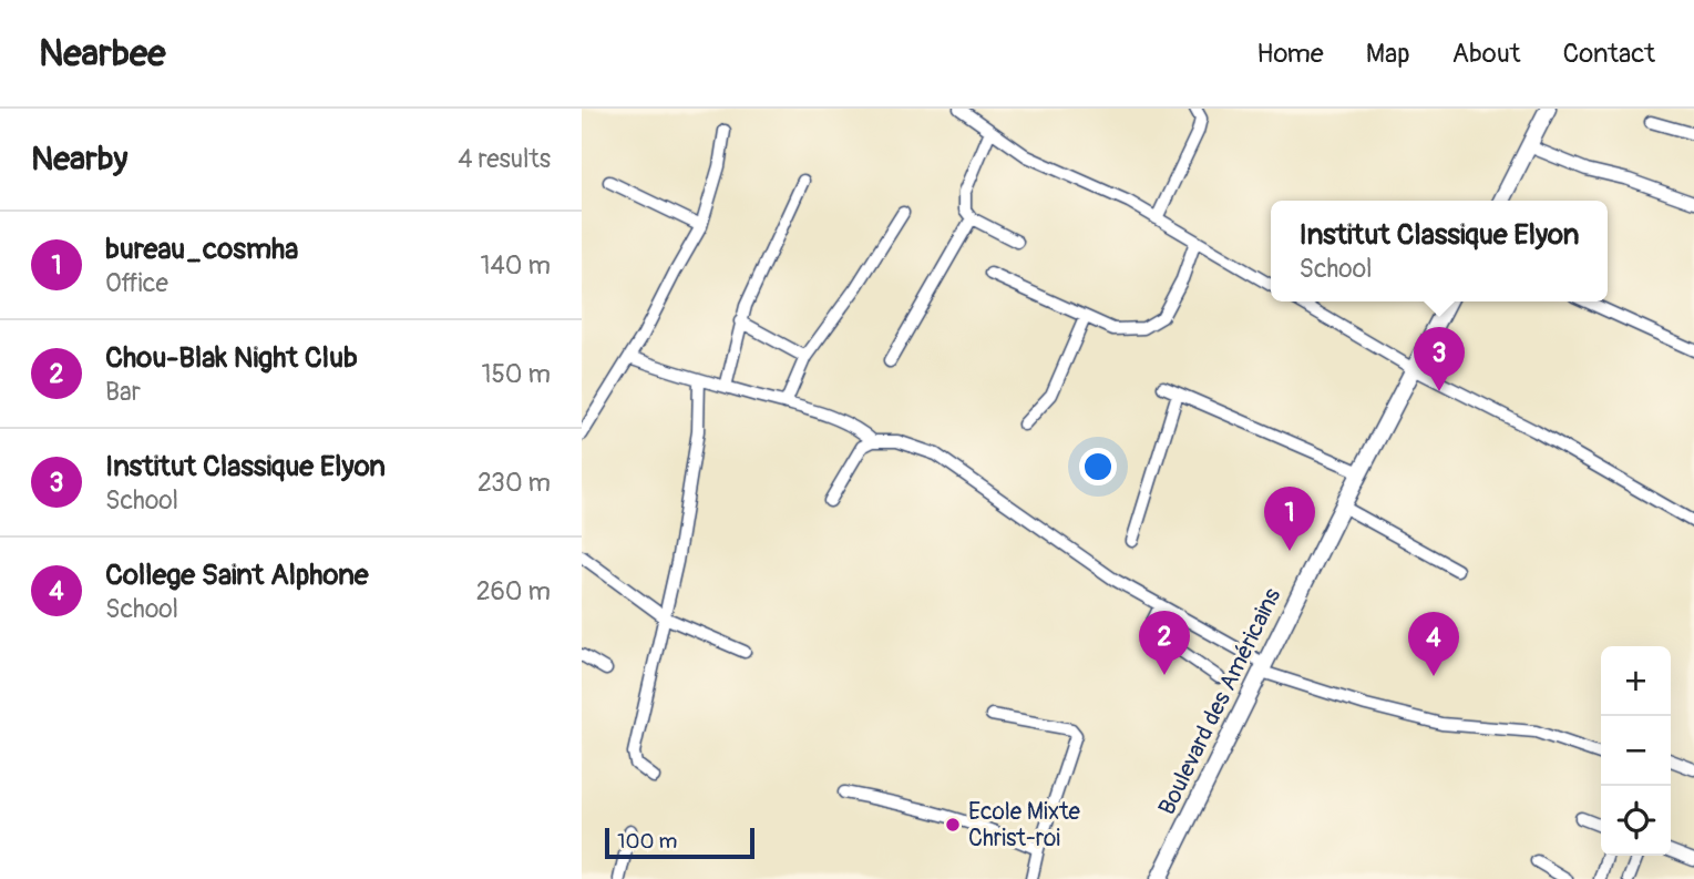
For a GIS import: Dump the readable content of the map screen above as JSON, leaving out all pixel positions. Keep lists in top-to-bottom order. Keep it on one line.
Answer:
{"streets":{"main road":["Boulevard des Américains"]},"places":["Ecole Mixte Christ-roi"],"scale_bar":"100 m","page":{"header":"Nearbee","nav":["Home","Map","About","Contact"],"heading":["Nearby","4 results"],"popup":["Institut Classique Elyon","School"],"list":[{"mark":"1","name":"bureau_cosmha","note":"Office","value":"140 m"},{"mark":"2","name":"Chou-Blak Night Club","note":"Bar","value":"150 m"},{"mark":"3","name":"Institut Classique Elyon","note":"School","value":"230 m"},{"mark":"4","name":"College Saint Alphone","note":"School","value":"260 m"}],"pins":["3","1","2","4"],"map_buttons":["+","−"],"scale":"100 m"}}
